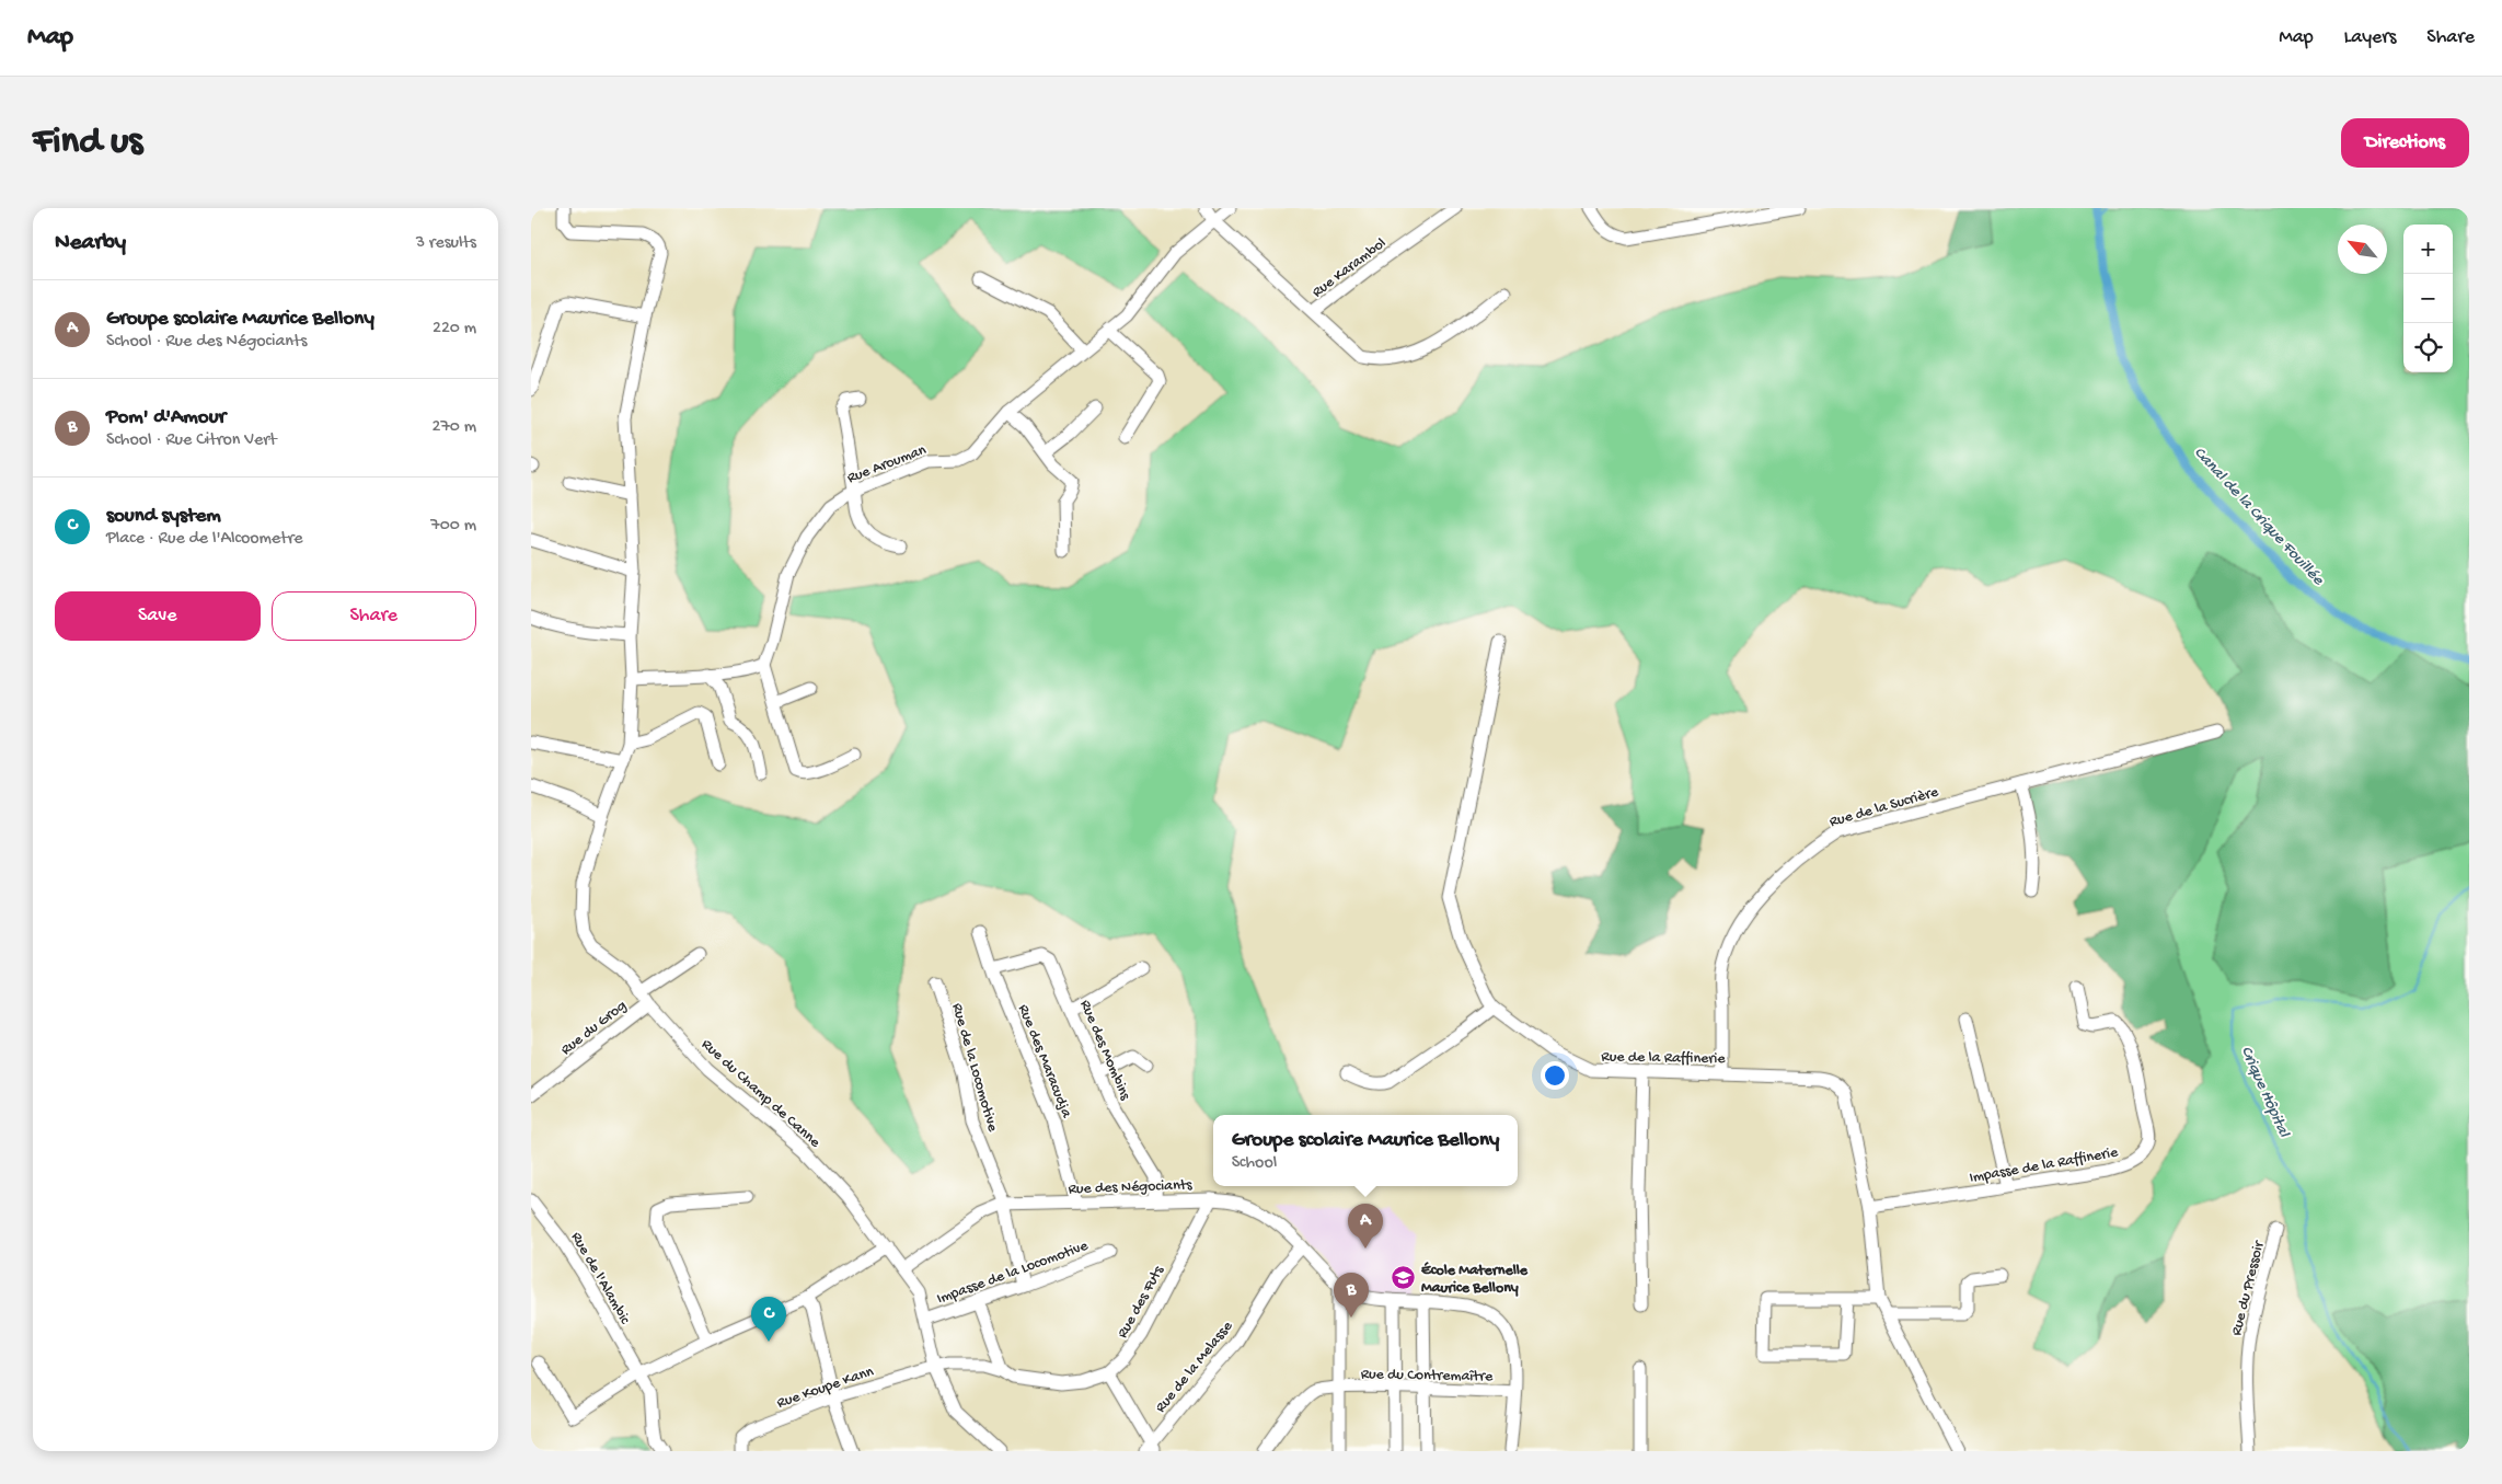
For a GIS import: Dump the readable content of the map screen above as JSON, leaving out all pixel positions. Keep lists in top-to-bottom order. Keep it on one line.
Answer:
{"streets":{"street":["Rue Karambol","Rue Arouman","Rue de la Sucrière","Rue du Grog","Rue des Mombins","Rue de la Raffinerie","Rue des Maracudja","Rue de la Locomotive","Rue du Champ de Canne","Impasse de la Raffinerie","Rue des Négociants","Impasse de la Locomotive","Rue de l'Alambic","Rue du Pressoir","Rue des Futs","Rue de la Melasse","Rue du Contremaître","Rue Koupe Kann"]},"crossings":[["Rue de la Sucrière","Rue de la Raffinerie"],["Rue du Grog","Rue du Champ de Canne"],["Rue des Mombins","Rue des Maracudja"],["Rue des Mombins","Rue des Négociants"],["Rue de la Raffinerie","Impasse de la Raffinerie"],["Rue des Maracudja","Rue des Négociants"],["Rue de la Locomotive","Rue des Négociants"],["Rue de la Locomotive","Impasse de la Locomotive"],["Rue du Champ de Canne","Rue des Négociants"],["Rue du Champ de Canne","Impasse de la Locomotive"],["Rue du Champ de Canne","Rue des Futs"],["Rue du Champ de Canne","Rue Koupe Kann"],["Rue des Négociants","Rue des Futs"],["Rue des Négociants","Rue de la Melasse"],["Rue des Négociants","Rue du Contremaître"],["Rue des Futs","Rue Koupe Kann"]],"water":["Canal de la Crique Fouillée","Crique Hôpital"],"places":{"school or university":["École Maternelle Maurice Bellony"]},"north":"top left","page":{"header":"Map","nav":["Map","Layers","Share"],"buttons":["Directions",["Save","Share"]],"title":"Find us","heading":["Nearby","3 results"],"map_buttons":["+","−"],"list":[{"mark":"A","name":"Groupe scolaire Maurice Bellony","note":"School · Rue des Négociants","value":"220 m"},{"mark":"B","name":"Pom' d'Amour","note":"School · Rue Citron Vert","value":"270 m"},{"mark":"C","name":"sound system","note":"Place · Rue de l'Alcoometre","value":"700 m"}],"popup":["Groupe scolaire Maurice Bellony","School"],"pins":["A","B","C"]}}
